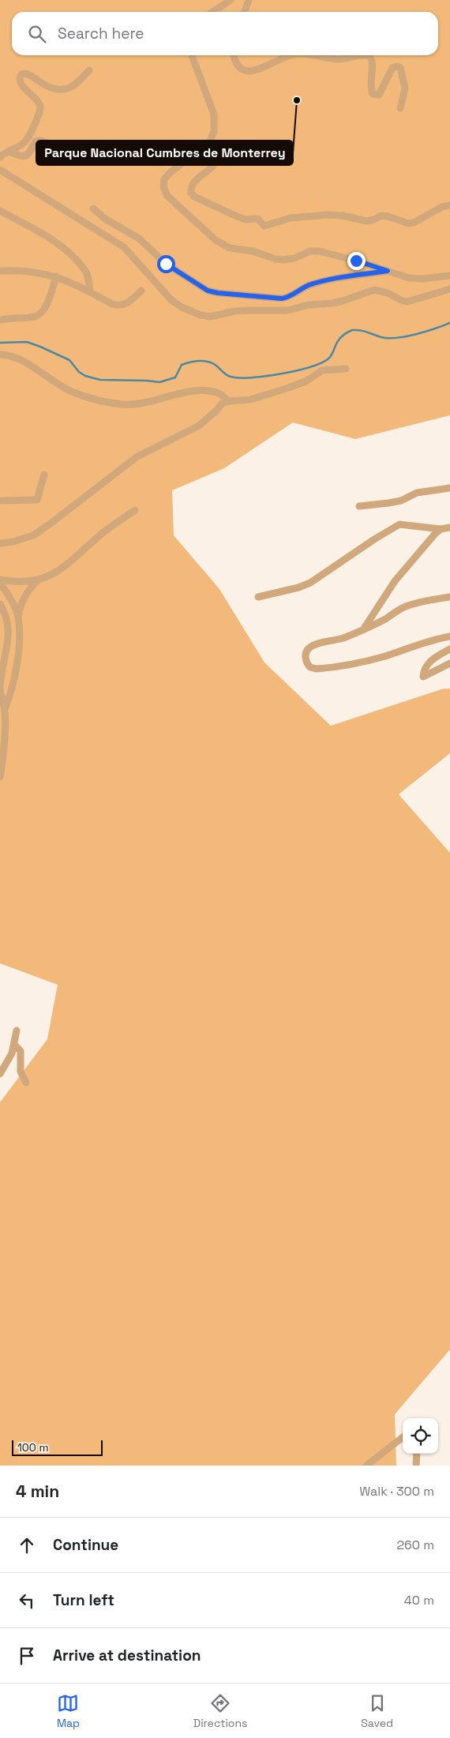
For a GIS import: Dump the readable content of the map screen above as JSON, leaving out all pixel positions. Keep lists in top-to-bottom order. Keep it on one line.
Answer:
{"places":["Parque Nacional Cumbres de Monterrey"],"scale_bar":"100 m","page":{"search":"Search here","scale":"100 m","heading":["4 min","Walk · 300 m"],"list":[["Continue","260 m"],["Turn left","40 m"],"Arrive at destination"],"nav":["Map","Directions","Saved"]}}
